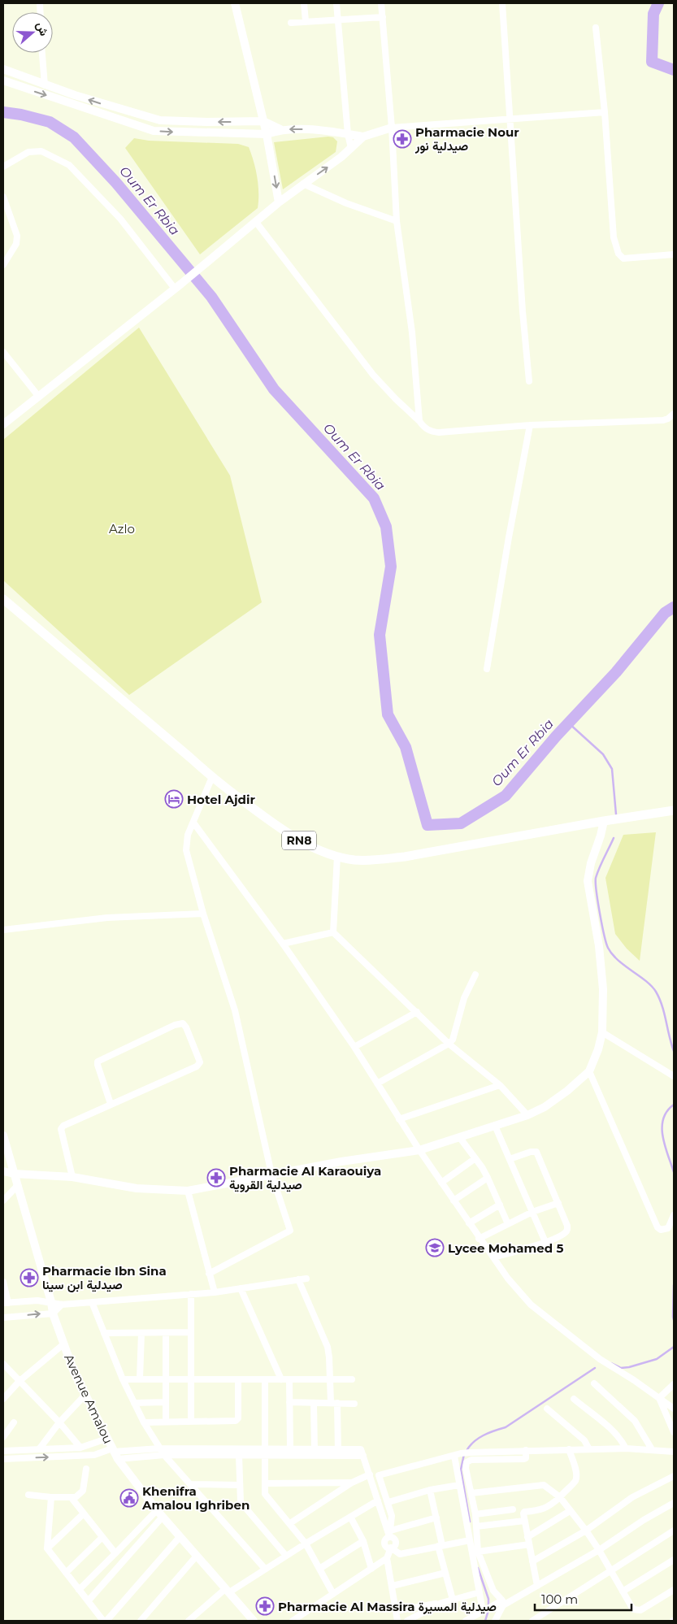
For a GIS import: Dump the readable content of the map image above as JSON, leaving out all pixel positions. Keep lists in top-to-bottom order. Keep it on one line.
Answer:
{"streets":{"main road":["RN8"],"street":["Avenue Amalou"]},"water":["Oum Er Rbia"],"parks":["Azlo"],"places":{"pharmacy":["Pharmacie Nour صيدلية نور","Pharmacie Al Karaouiya صيدلية القروية","Pharmacie Ibn Sina صيدلية ابن سينا","Pharmacie Al Massira صيدلية المسيرة"],"hotel":["Hotel Ajdir"],"school or university":["Lycee Mohamed 5"],"public building":["Khenifra Amalou Ighriben"]},"scale_bar":"100 m","north":"right"}
